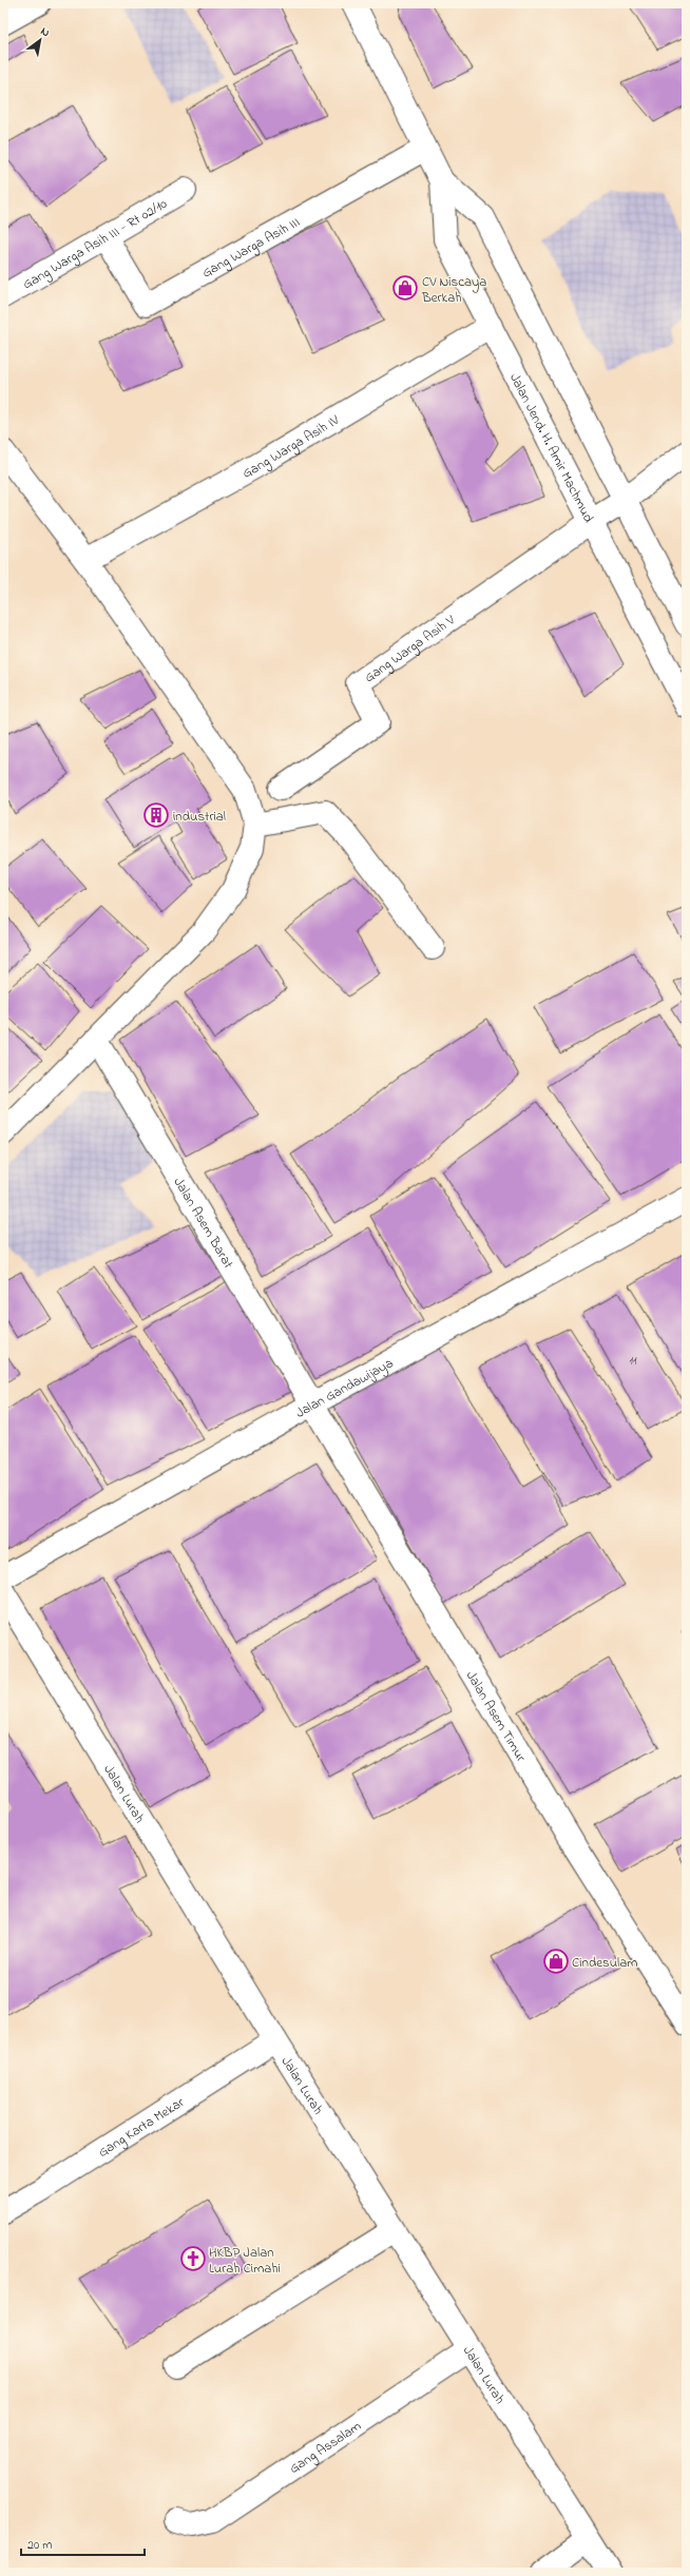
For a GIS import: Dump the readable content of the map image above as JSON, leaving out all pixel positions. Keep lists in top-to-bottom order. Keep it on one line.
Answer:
{"streets":{"main road":["Gang Warga Asih III - Rt 02/10","Gang Warga Asih III","Gang Warga Asih IV","Jalan Jend. H. Amir Machmud","Gang Warga Asih V","Jalan Asem Barat","Jalan Gandawijaya","Jalan Asem Timur","Jalan Lurah","Gang Karta Mekar","Gang Assalam"]},"crossings":[["Gang Warga Asih III - Rt 02/10","Gang Warga Asih III"],["Gang Warga Asih III","Jalan Jend. H. Amir Machmud"],["Gang Warga Asih IV","Jalan Jend. H. Amir Machmud"],["Jalan Jend. H. Amir Machmud","Gang Warga Asih V"],["Jalan Asem Barat","Jalan Gandawijaya"],["Jalan Asem Barat","Jalan Asem Timur"],["Jalan Gandawijaya","Jalan Asem Timur"],["Jalan Lurah","Gang Karta Mekar"],["Jalan Lurah","Gang Assalam"]],"places":{"shop":["CV Niscaya Berkah","Cindesulam"],"building":["industrial"],"church":["HKBP Jalan Lurah Cimahi"]},"house_numbers":["11"],"scale_bar":"20 m","north":"top right"}
